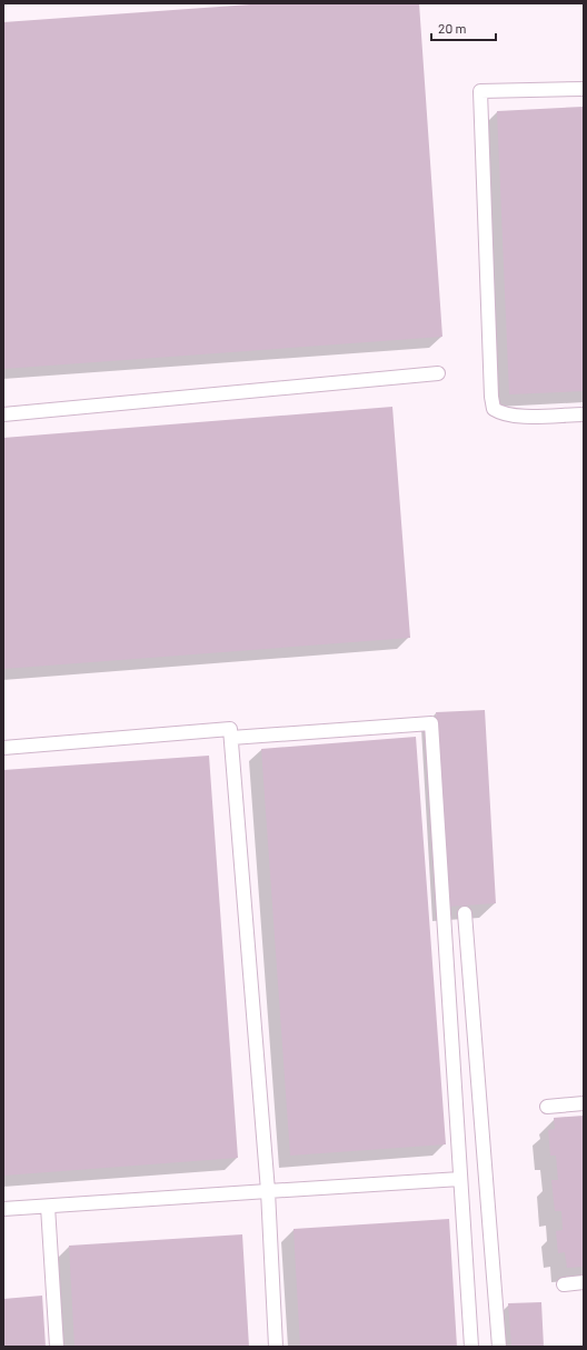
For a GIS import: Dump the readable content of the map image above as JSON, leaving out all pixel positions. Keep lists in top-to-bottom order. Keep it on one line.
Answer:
{"scale_bar":"20 m"}
